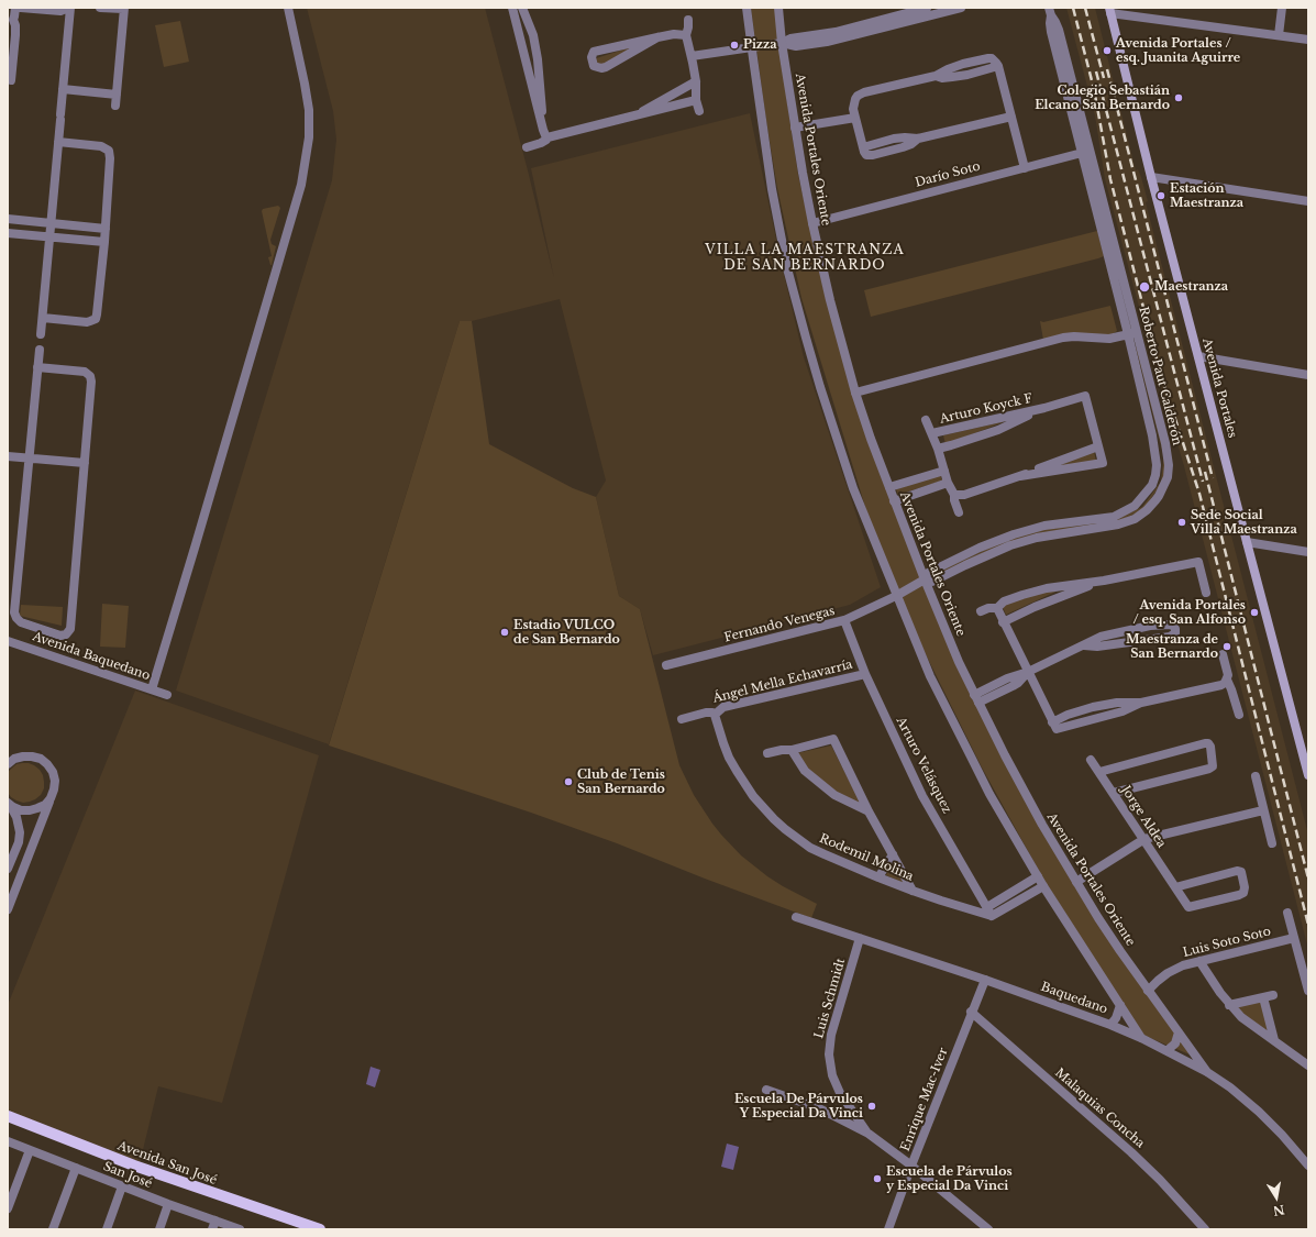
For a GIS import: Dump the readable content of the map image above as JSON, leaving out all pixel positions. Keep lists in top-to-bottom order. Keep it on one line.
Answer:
{"streets":{"main road":["Avenida Portales","Avenida San José"],"street":["Avenida Portales Oriente","Darío Soto","Roberto Paut Calderón","Arturo Koyck F","Fernando Venegas","Avenida Baquedano","Ángel Mella Echavarría","Arturo Velásquez","Jorge Aldea","Rodemil Molina","Luis Soto Soto","Luis Schmidt","Baquedano","Enrique Mac-Iver","Malaquias Concha","San José"]},"crossings":[["Avenida Portales Oriente","Darío Soto"],["Avenida Portales Oriente","Roberto Paut Calderón"],["Avenida Portales Oriente","Luis Soto Soto"],["Avenida Portales Oriente","Baquedano"],["Darío Soto","Roberto Paut Calderón"],["Roberto Paut Calderón","Fernando Venegas"],["Fernando Venegas","Arturo Velásquez"],["Ángel Mella Echavarría","Arturo Velásquez"],["Ángel Mella Echavarría","Rodemil Molina"],["Arturo Velásquez","Rodemil Molina"],["Luis Schmidt","Baquedano"],["Baquedano","Enrique Mac-Iver"],["Enrique Mac-Iver","Malaquias Concha"]],"districts":["VILLA LA MAESTRANZA DE SAN BERNARDO"],"places":["Pizza","Avenida Portales / esq. Juanita Aguirre","Colegio Sebastián Elcano San Bernardo","Estación Maestranza","Maestranza","Sede Social Villa Maestranza","Avenida Portales / esq. San Alfonso","Estadio VULCO de San Bernardo","Maestranza de San Bernardo","Club de Tenis San Bernardo","Escuela De Párvulos Y Especial Da Vinci","Escuela de Párvulos y Especial Da Vinci"],"north":"bottom"}
